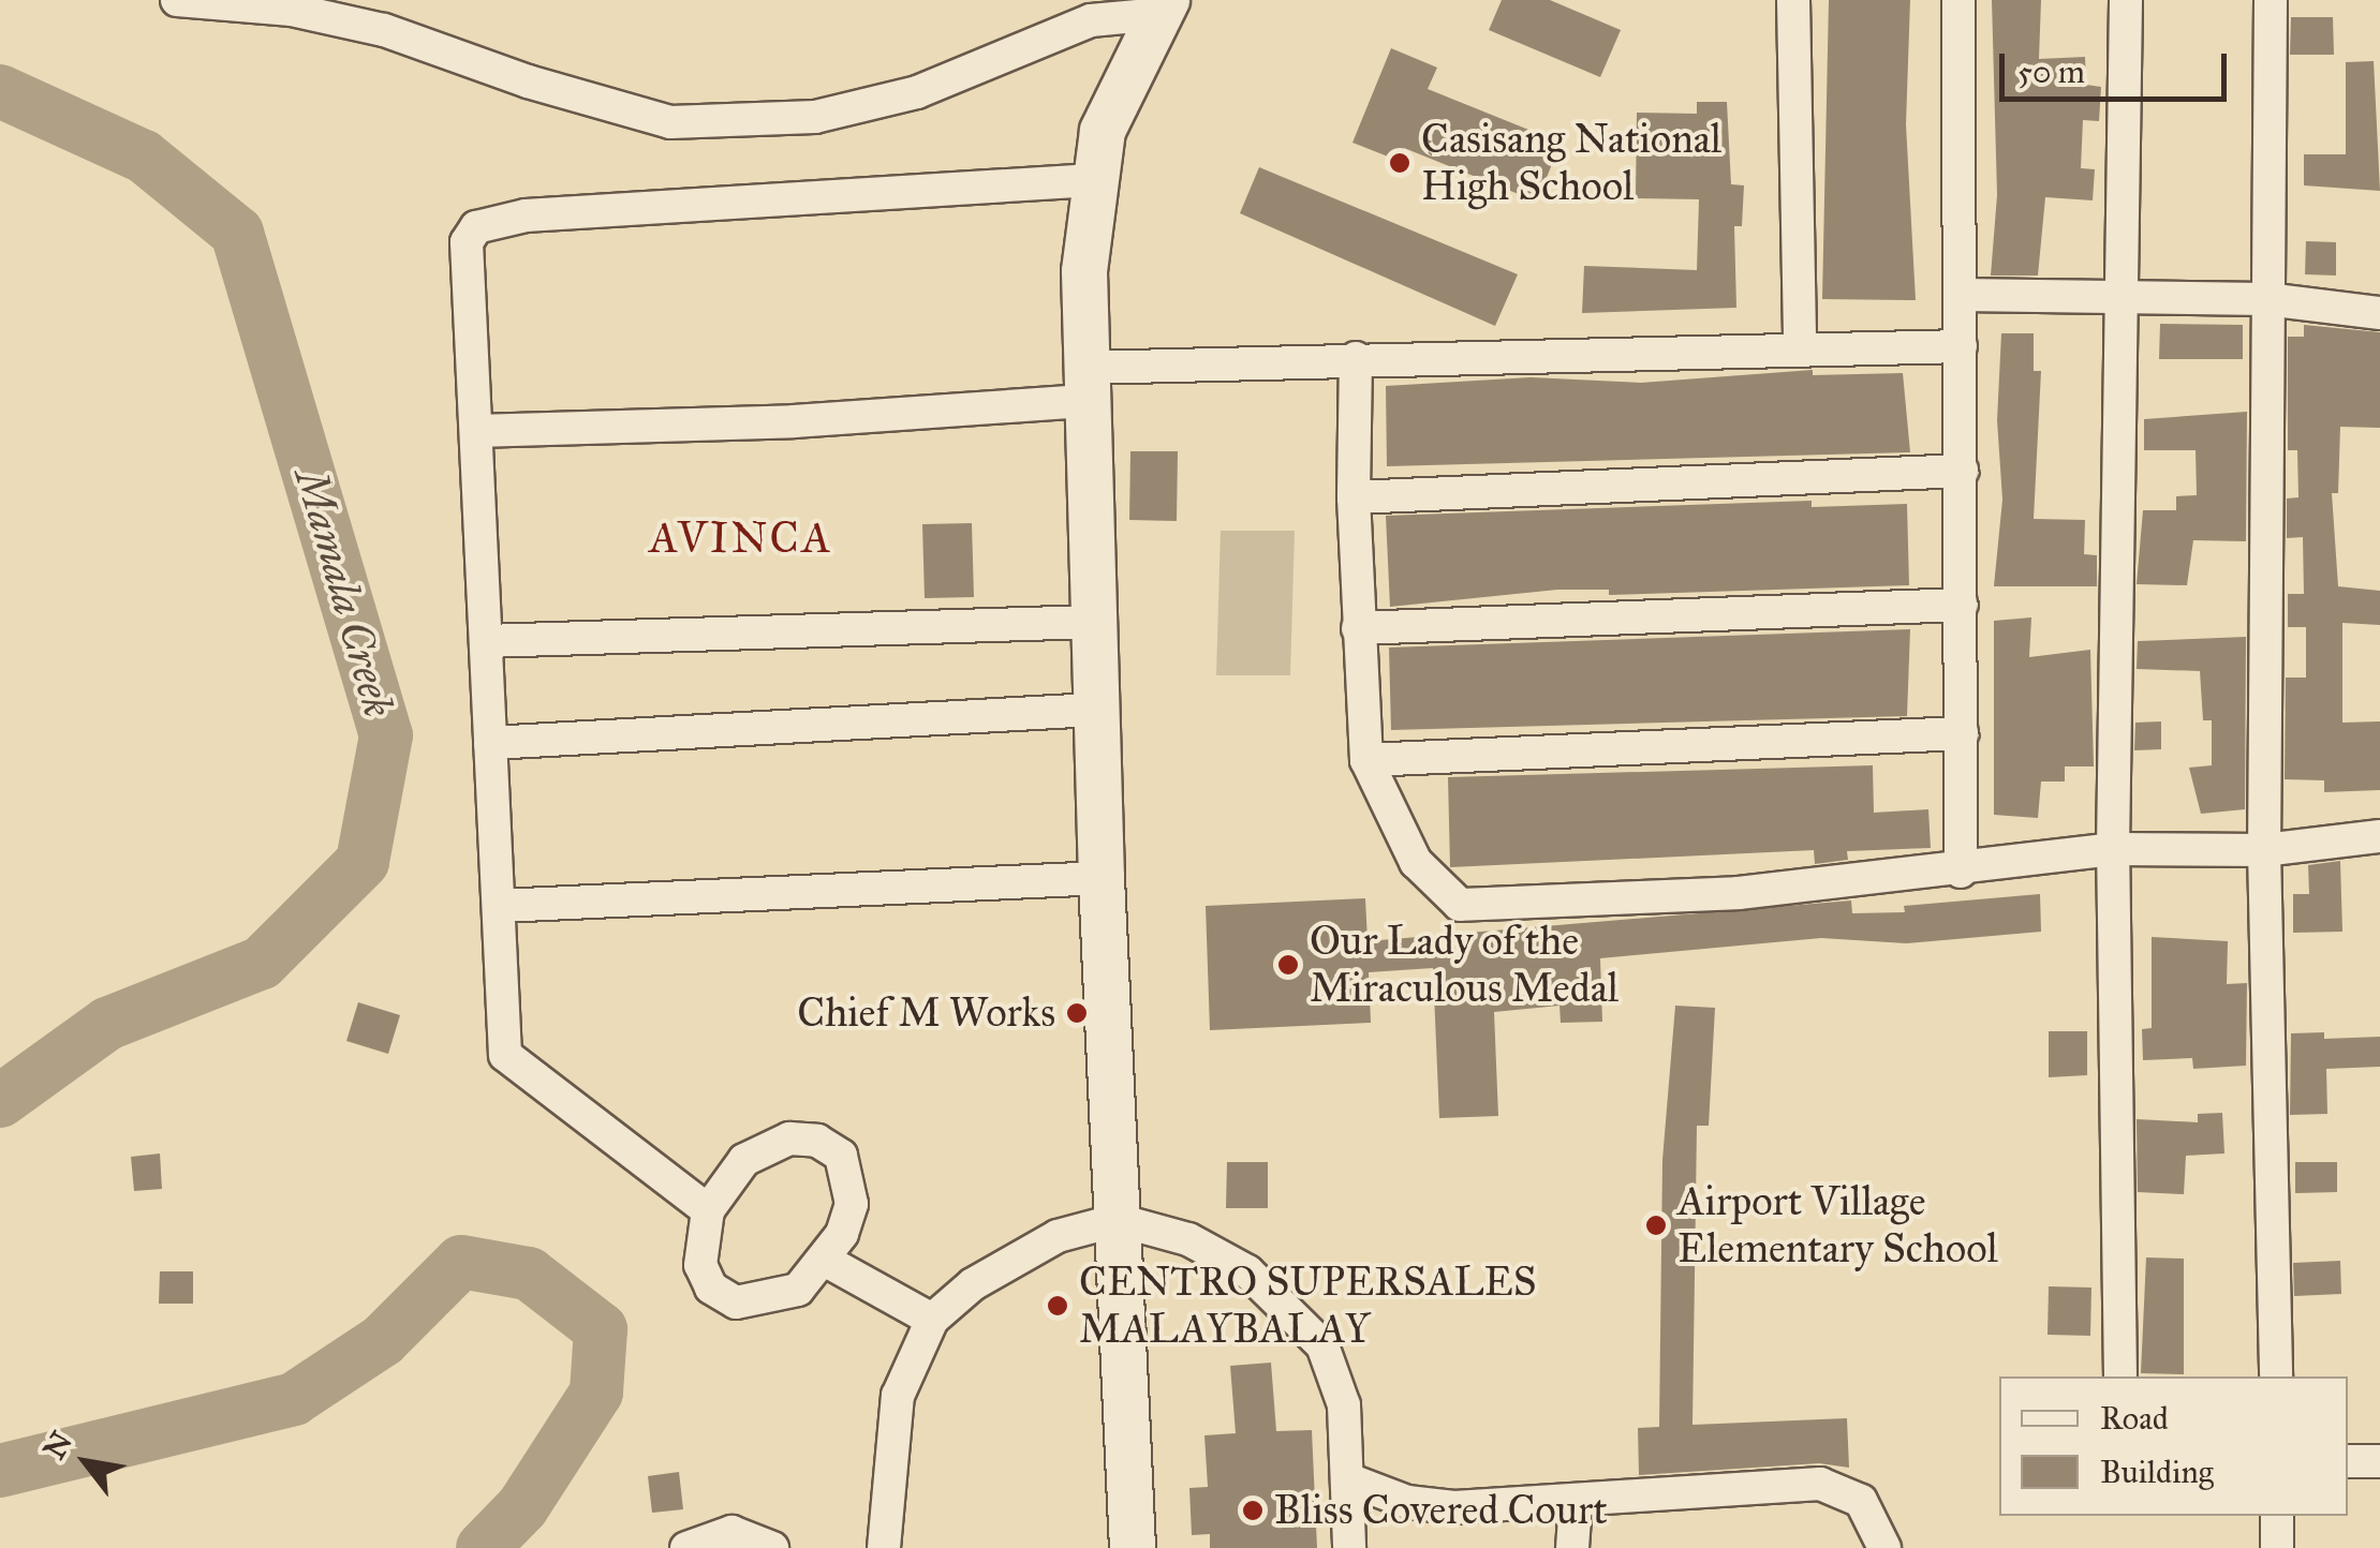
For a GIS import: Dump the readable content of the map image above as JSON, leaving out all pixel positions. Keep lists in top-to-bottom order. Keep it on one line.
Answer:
{"districts":["AVINCA"],"water":["Mamala Creek"],"places":["Casisang National High School","Our Lady of the Miraculous Medal","Chief M Works","Airport Village Elementary School","CENTRO SUPERSALES MALAYBALAY","Bliss Covered Court"],"legend":["Road","Building"],"scale_bar":"50 m","north":"top left"}
